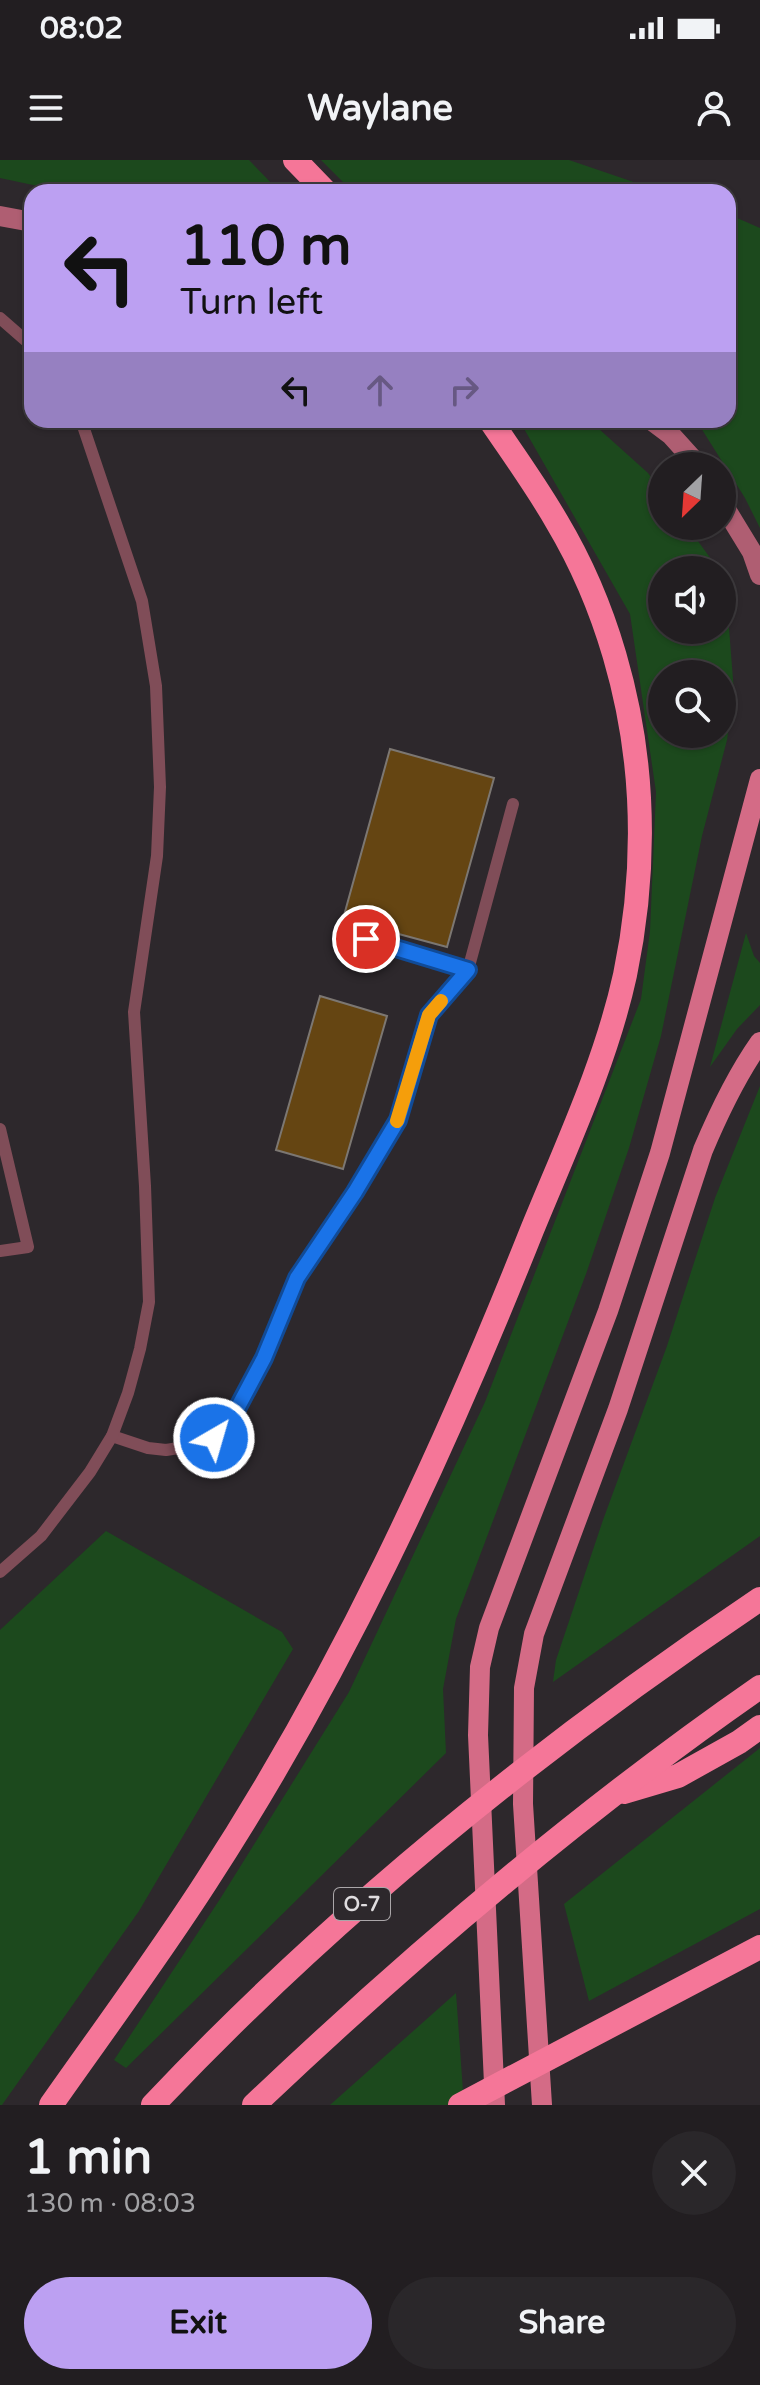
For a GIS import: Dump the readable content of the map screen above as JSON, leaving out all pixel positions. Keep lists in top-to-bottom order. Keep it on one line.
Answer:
{"streets":{"highway":["O-7"]},"north":"bottom left","page":{"status":"08:02","header":"Waylane","turn":["110 m","Turn left"],"heading":["1 min","130 m · 08:03"],"buttons":["Exit","Share"]}}
